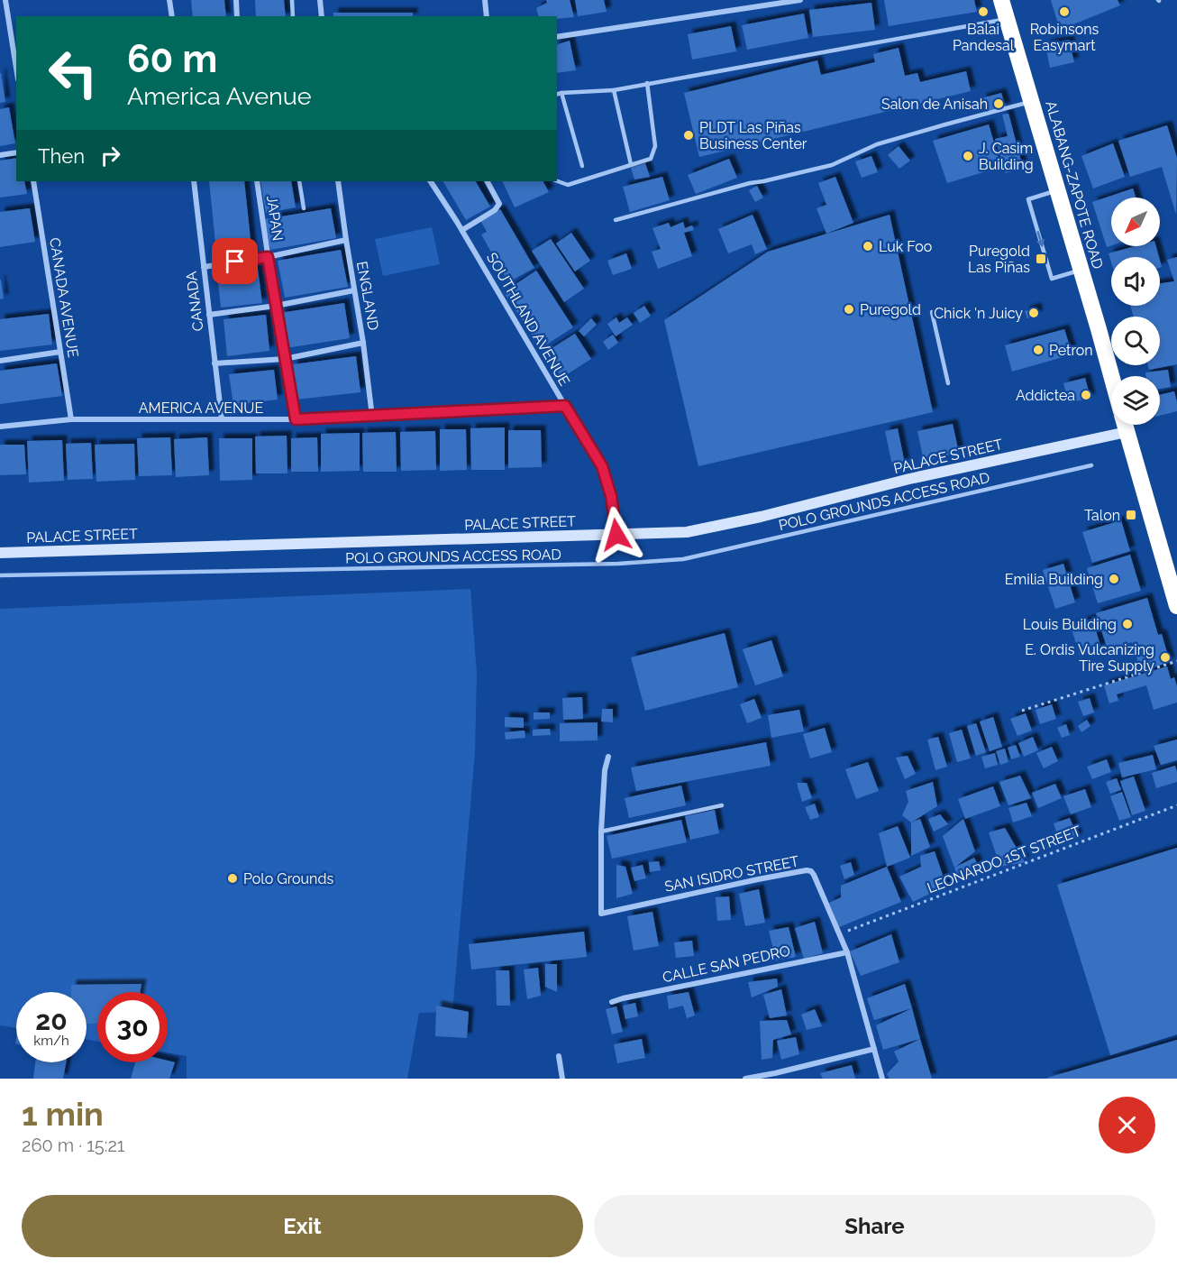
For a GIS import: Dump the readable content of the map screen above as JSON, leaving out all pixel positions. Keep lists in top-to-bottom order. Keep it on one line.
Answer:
{"streets":{"highway":["ALABANG-ZAPOTE ROAD"],"street":["JAPAN","ENGLAND","CANADA AVENUE","CANADA","SOUTHLAND AVENUE","AMERICA AVENUE","PALACE STREET","SAN ISIDRO STREET","CALLE SAN PEDRO"],"lane":["POLO GROUNDS ACCESS ROAD"],"path":["LEONARDO 1ST STREET"]},"crossings":[["JAPAN","AMERICA AVENUE"],["ENGLAND","AMERICA AVENUE"],["CANADA AVENUE","AMERICA AVENUE"],["CANADA","AMERICA AVENUE"],["SOUTHLAND AVENUE","AMERICA AVENUE"],["SOUTHLAND AVENUE","PALACE STREET"],["LEONARDO 1ST STREET","SAN ISIDRO STREET"],["SAN ISIDRO STREET","CALLE SAN PEDRO"]],"places":{"other":["Balai Pandesal","Robinsons Easymart","Salon de Anisah","PLDT Las Piñas Business Center","J. Casim Building","Luk Foo","Puregold","Chick 'n Juicy","Petron","Addictea","Emilia Building","Louis Building","E. Ordis Vulcanizing Tire Supply","Polo Grounds"],"transit":["Puregold Las Piñas","Talon"]},"north":"bottom left","page":{"turn":["60 m","America Avenue"],"then":"Then","speed":"20 km/h","limit":"30","heading":["1 min","260 m · 15:21"],"buttons":["Exit","Share"]}}
